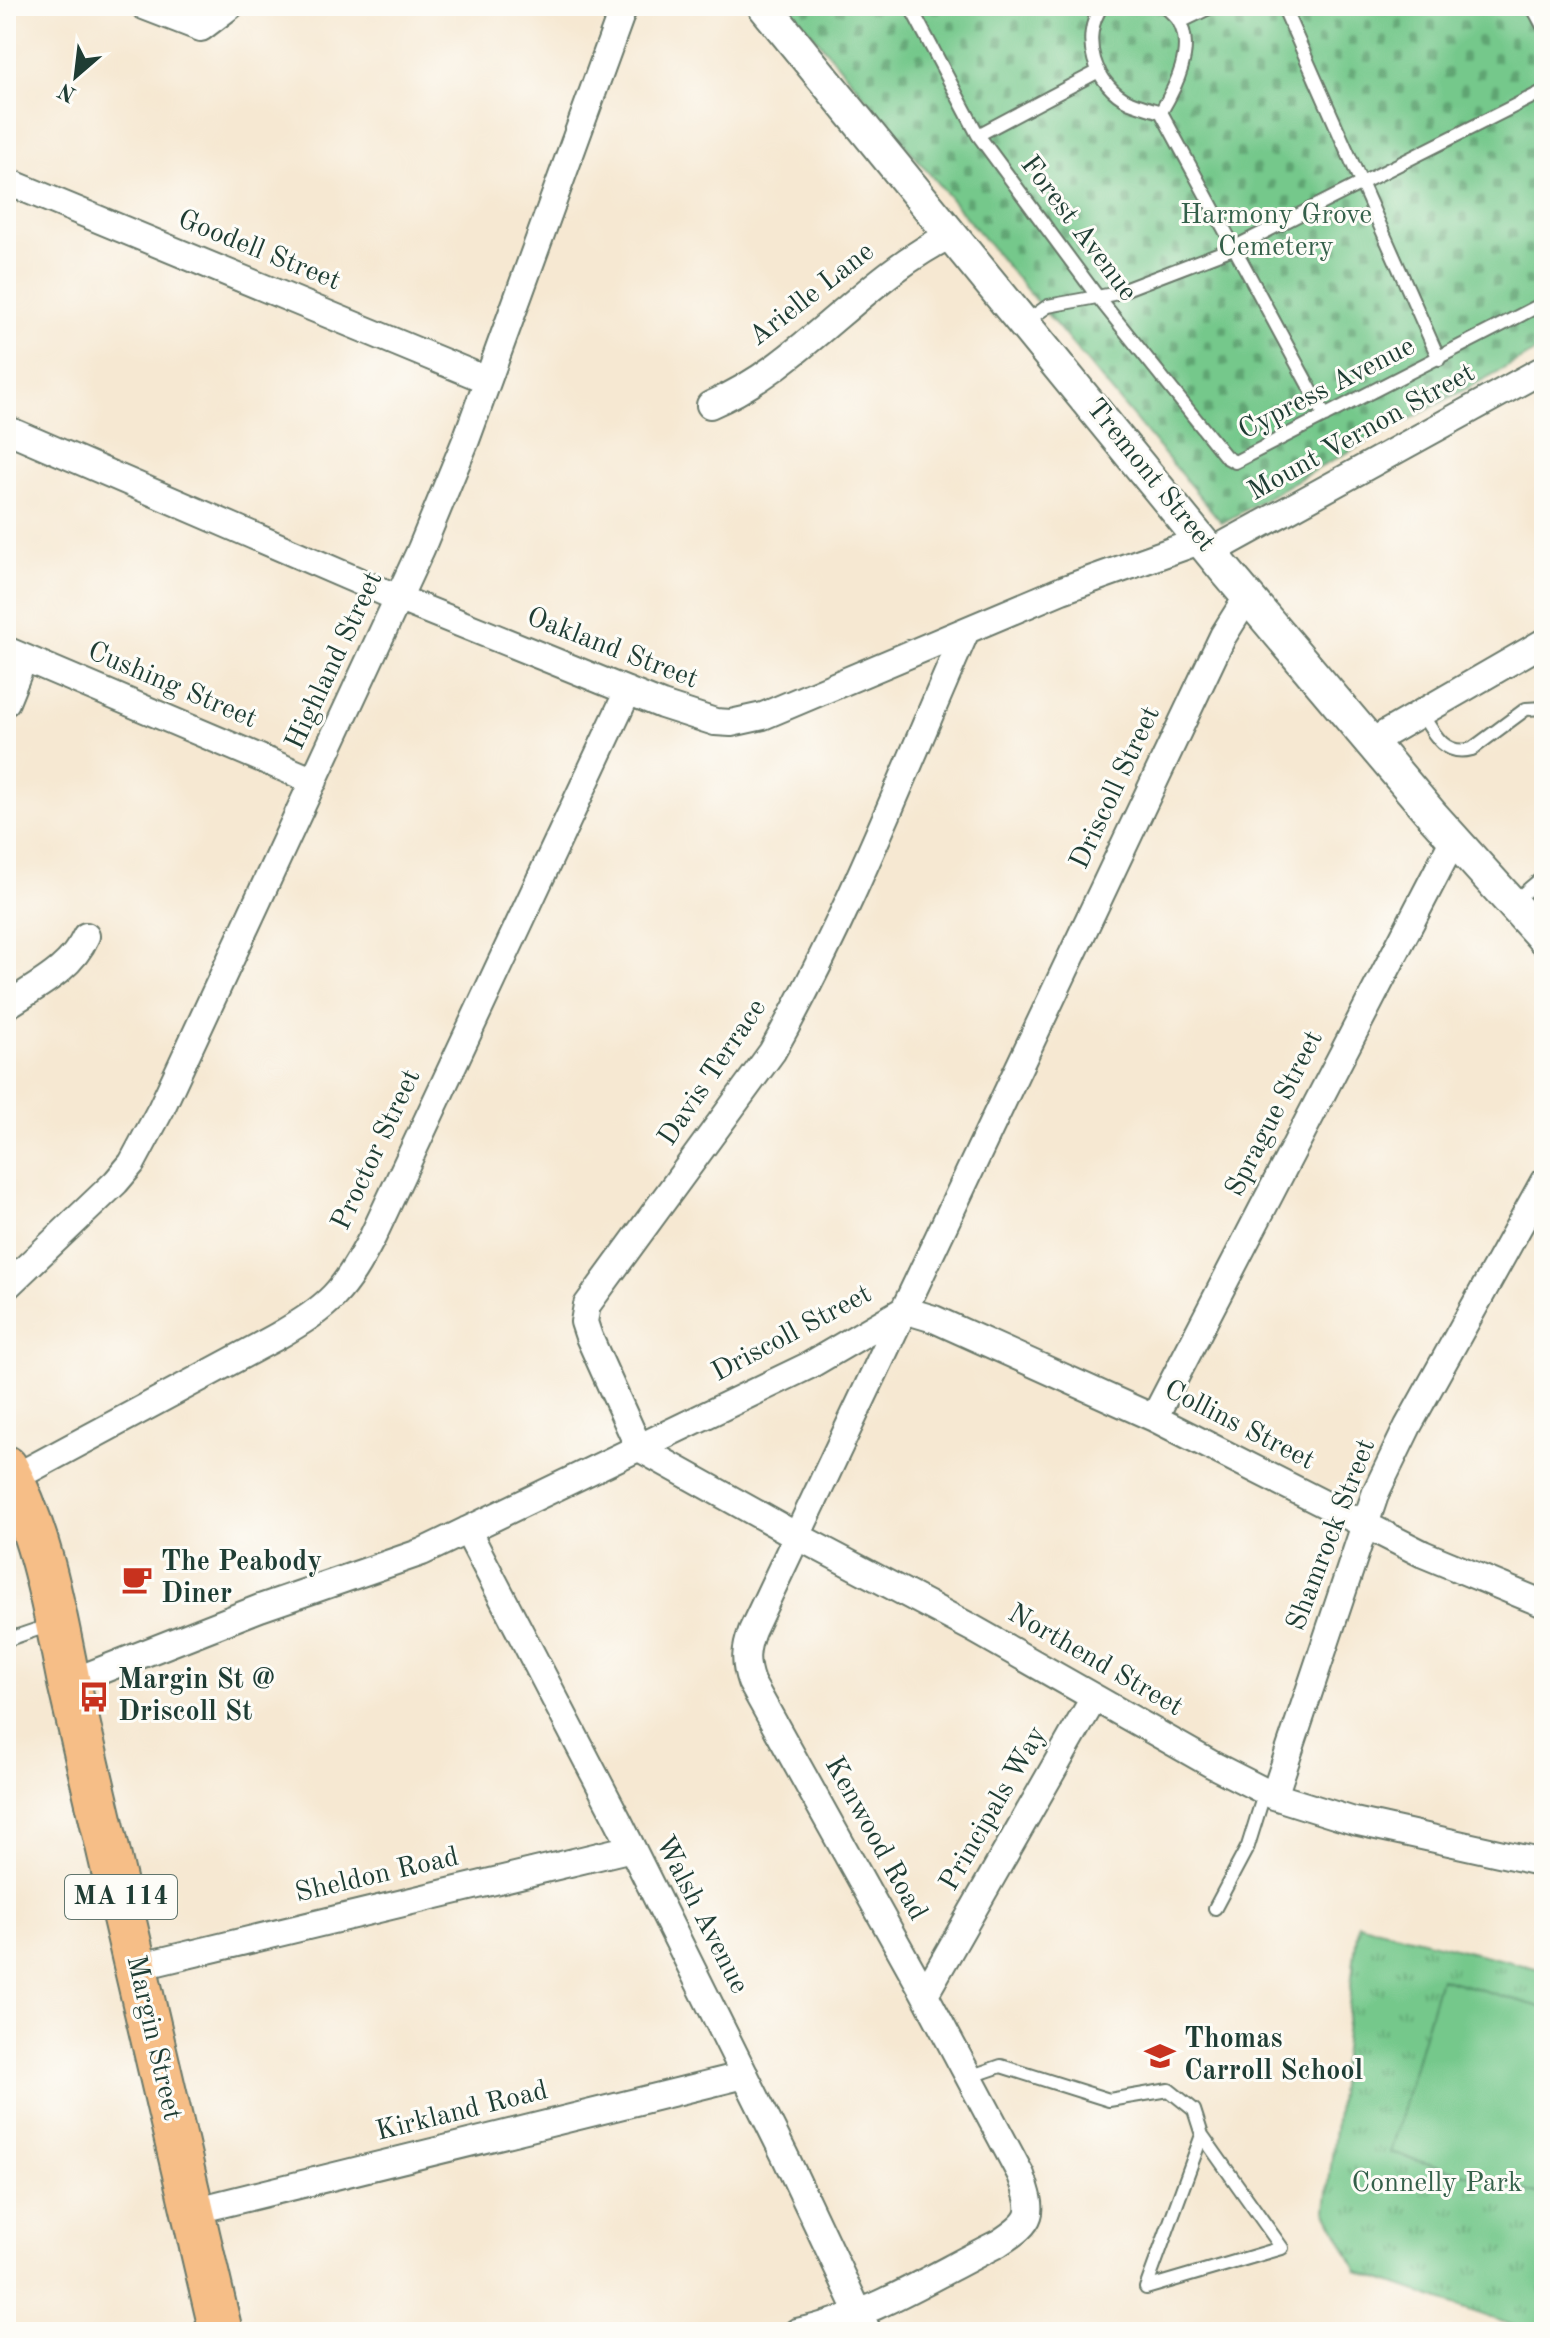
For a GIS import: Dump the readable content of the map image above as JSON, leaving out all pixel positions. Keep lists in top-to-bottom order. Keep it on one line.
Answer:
{"streets":{"highway":["MA 114","Margin Street"],"street":["Goodell Street","Arielle Lane","Mount Vernon Street","Tremont Street","Oakland Street","Highland Street","Cushing Street","Driscoll Street","Davis Terrace","Sprague Street","Proctor Street","Collins Street","Shamrock Street","Northend Street","Principals Way","Kenwood Road","Sheldon Road","Walsh Avenue","Kirkland Road"],"lane":["Forest Avenue","Cypress Avenue"]},"crossings":[["Forest Avenue","Cypress Avenue"],["Goodell Street","Highland Street"],["Arielle Lane","Tremont Street"],["Mount Vernon Street","Tremont Street"],["Mount Vernon Street","Oakland Street"],["Tremont Street","Oakland Street"],["Tremont Street","Driscoll Street"],["Tremont Street","Sprague Street"],["Oakland Street","Highland Street"],["Oakland Street","Davis Terrace"],["Oakland Street","Proctor Street"],["Highland Street","Cushing Street"],["Driscoll Street","Davis Terrace"],["Driscoll Street","Collins Street"],["Driscoll Street","Northend Street"],["Driscoll Street","Kenwood Road"],["Driscoll Street","Walsh Avenue"],["Driscoll Street","Margin Street"],["Davis Terrace","Northend Street"],["Sprague Street","Collins Street"],["Proctor Street","Margin Street"],["Collins Street","Shamrock Street"],["Collins Street","Kenwood Road"],["Shamrock Street","Northend Street"],["Northend Street","Principals Way"],["Northend Street","Kenwood Road"],["Principals Way","Kenwood Road"],["Kenwood Road","Walsh Avenue"],["Sheldon Road","Walsh Avenue"],["Sheldon Road","Margin Street"],["Walsh Avenue","Kirkland Road"],["Margin Street","Kirkland Road"]],"parks":["Harmony Grove Cemetery","Connelly Park"],"places":{"cafe":["The Peabody Diner"],"bus stop":["Margin St @ Driscoll St"],"school or university":["Thomas Carroll School"]},"north":"bottom left"}
